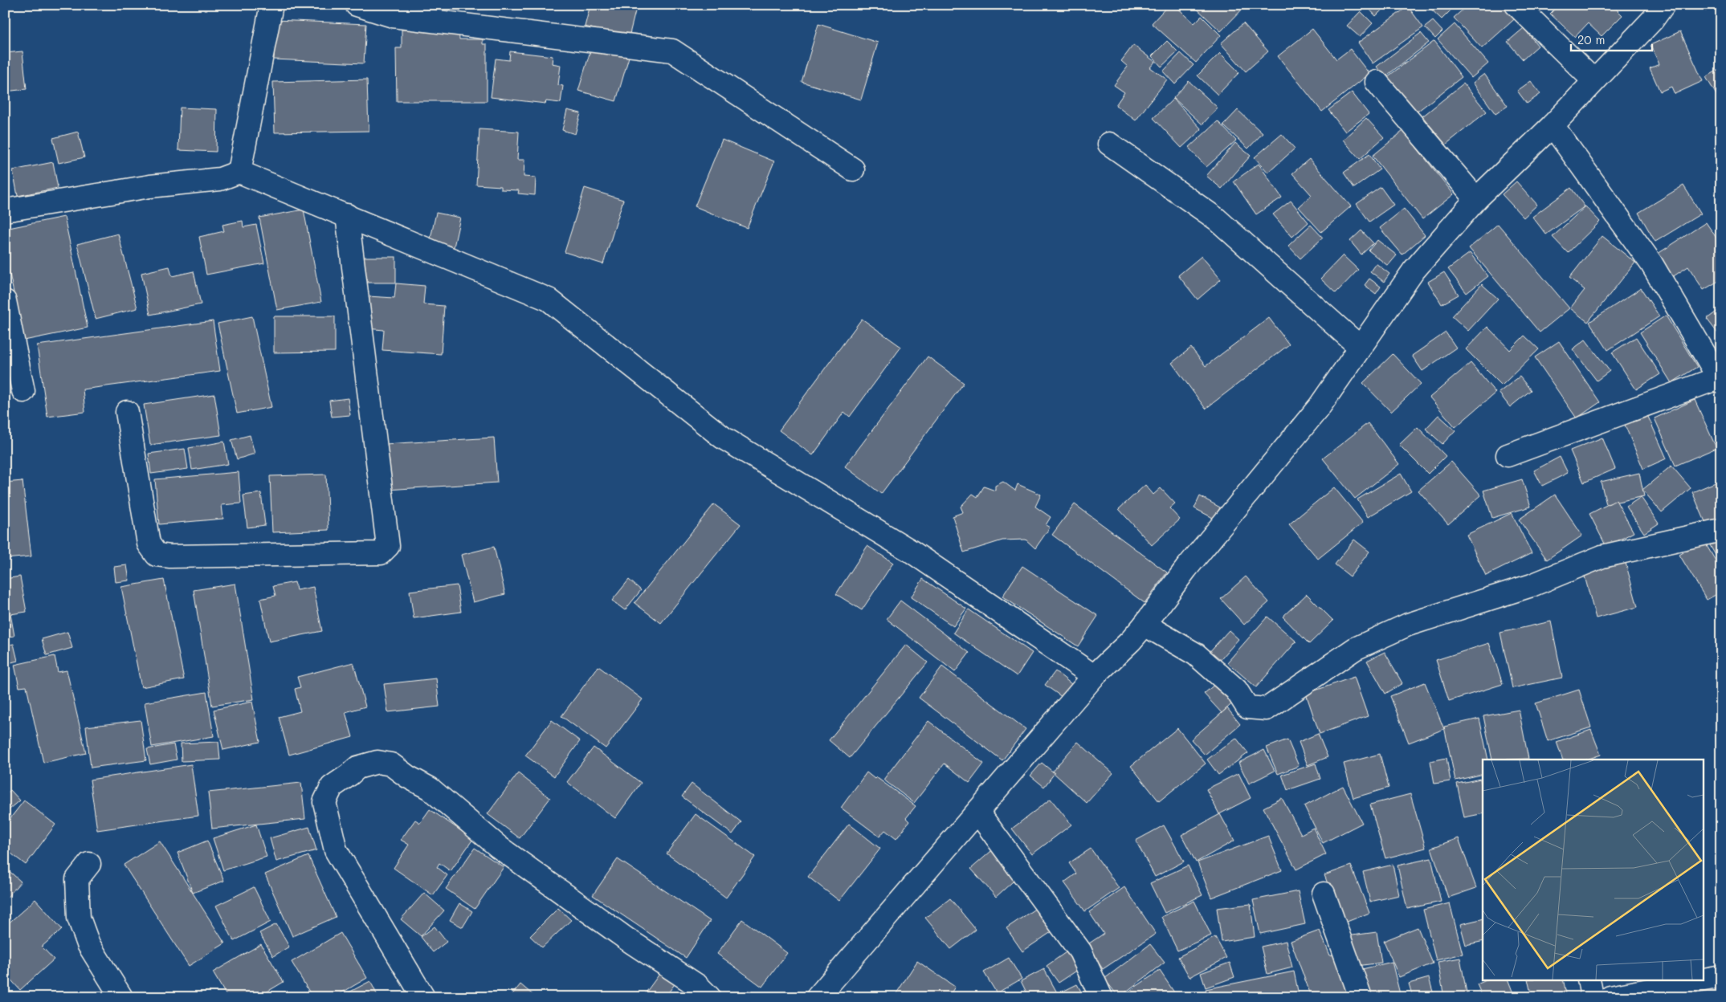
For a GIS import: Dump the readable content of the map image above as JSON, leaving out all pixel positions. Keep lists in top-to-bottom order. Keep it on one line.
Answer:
{"scale_bar":"20 m"}
